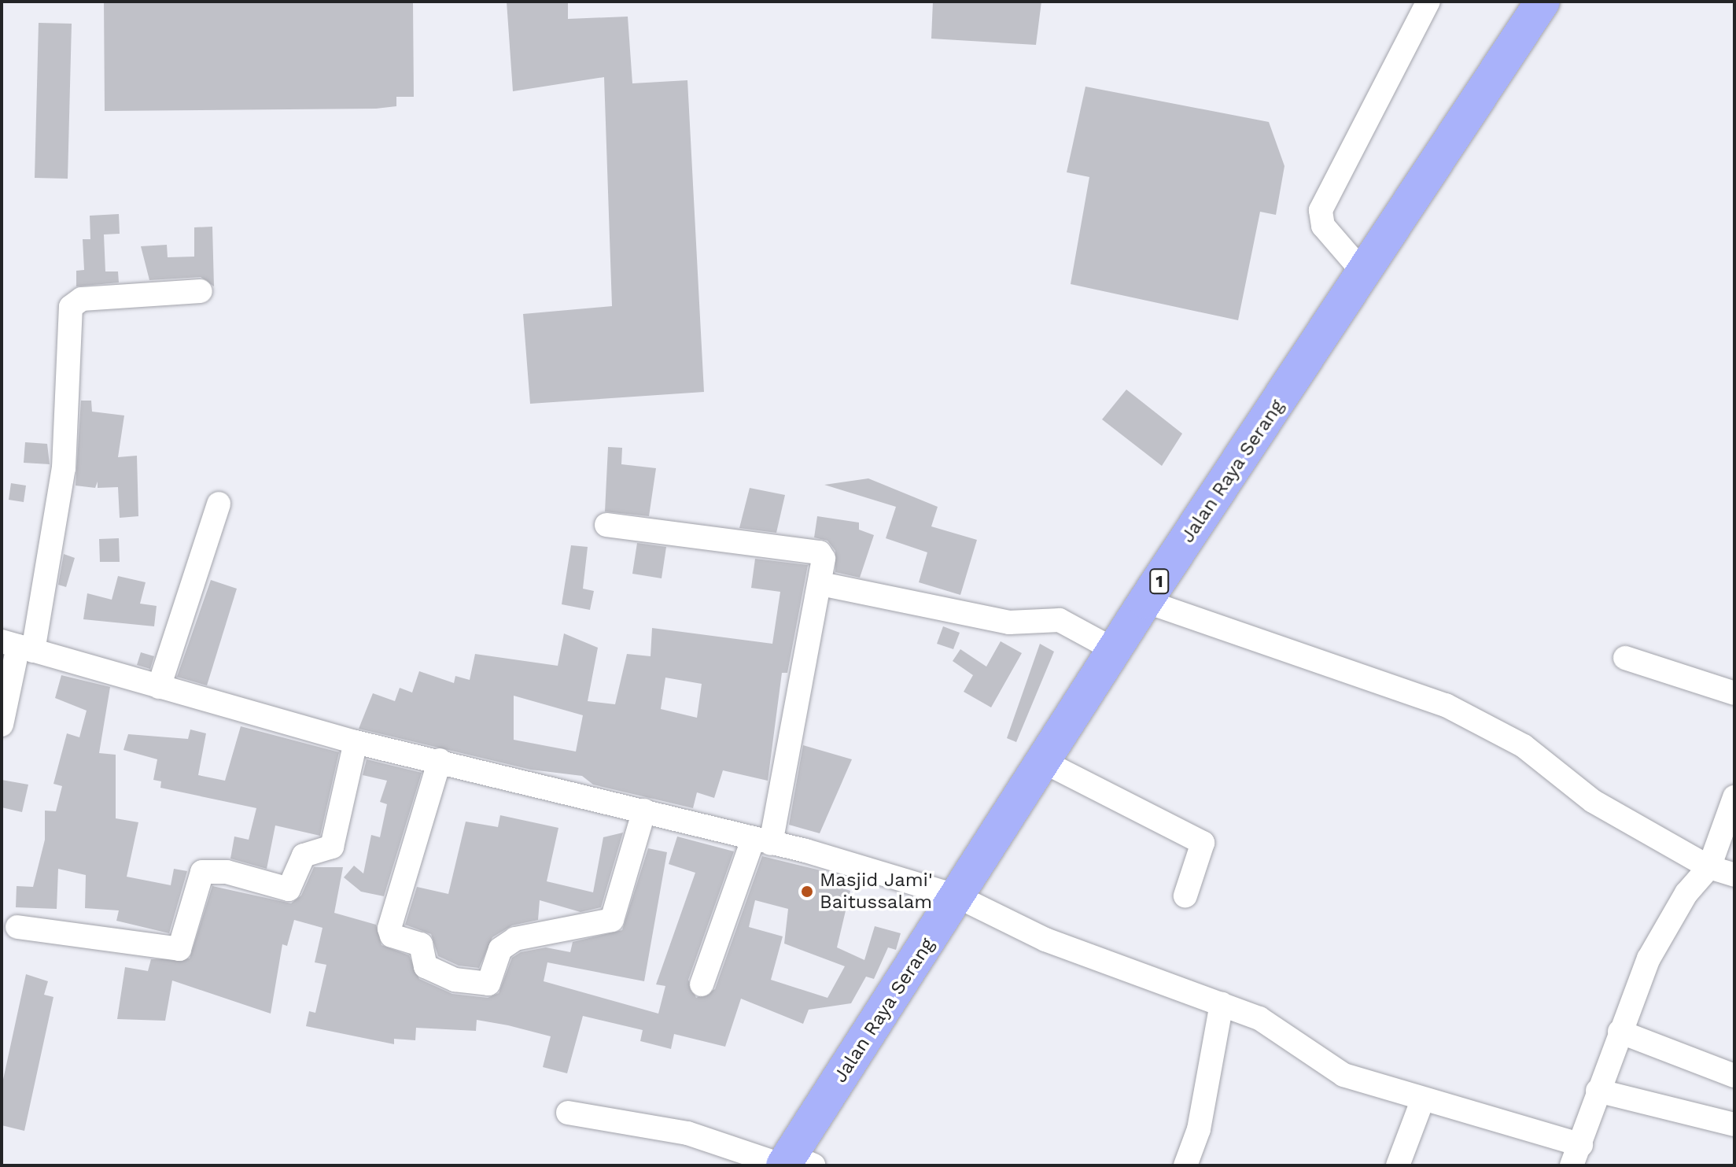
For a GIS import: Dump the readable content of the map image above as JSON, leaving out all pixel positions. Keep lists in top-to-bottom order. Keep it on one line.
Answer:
{"streets":{"highway":["Jalan Raya Serang","1"]},"places":["Masjid Jami' Baitussalam"]}
